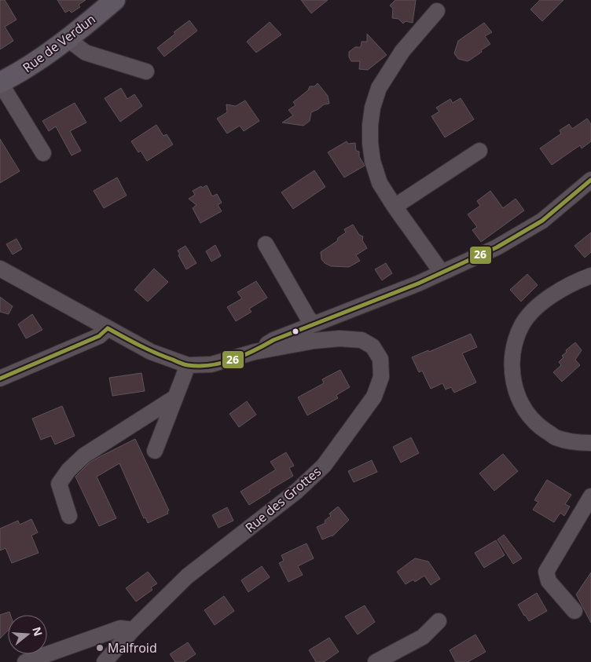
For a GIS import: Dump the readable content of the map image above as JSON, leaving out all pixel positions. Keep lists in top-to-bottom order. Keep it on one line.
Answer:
{"streets":{"main road":["Rue de Verdun"],"street":["Rue des Grottes"]},"places":["Malfroid"],"lines":["transit line 26"],"north":"right"}
